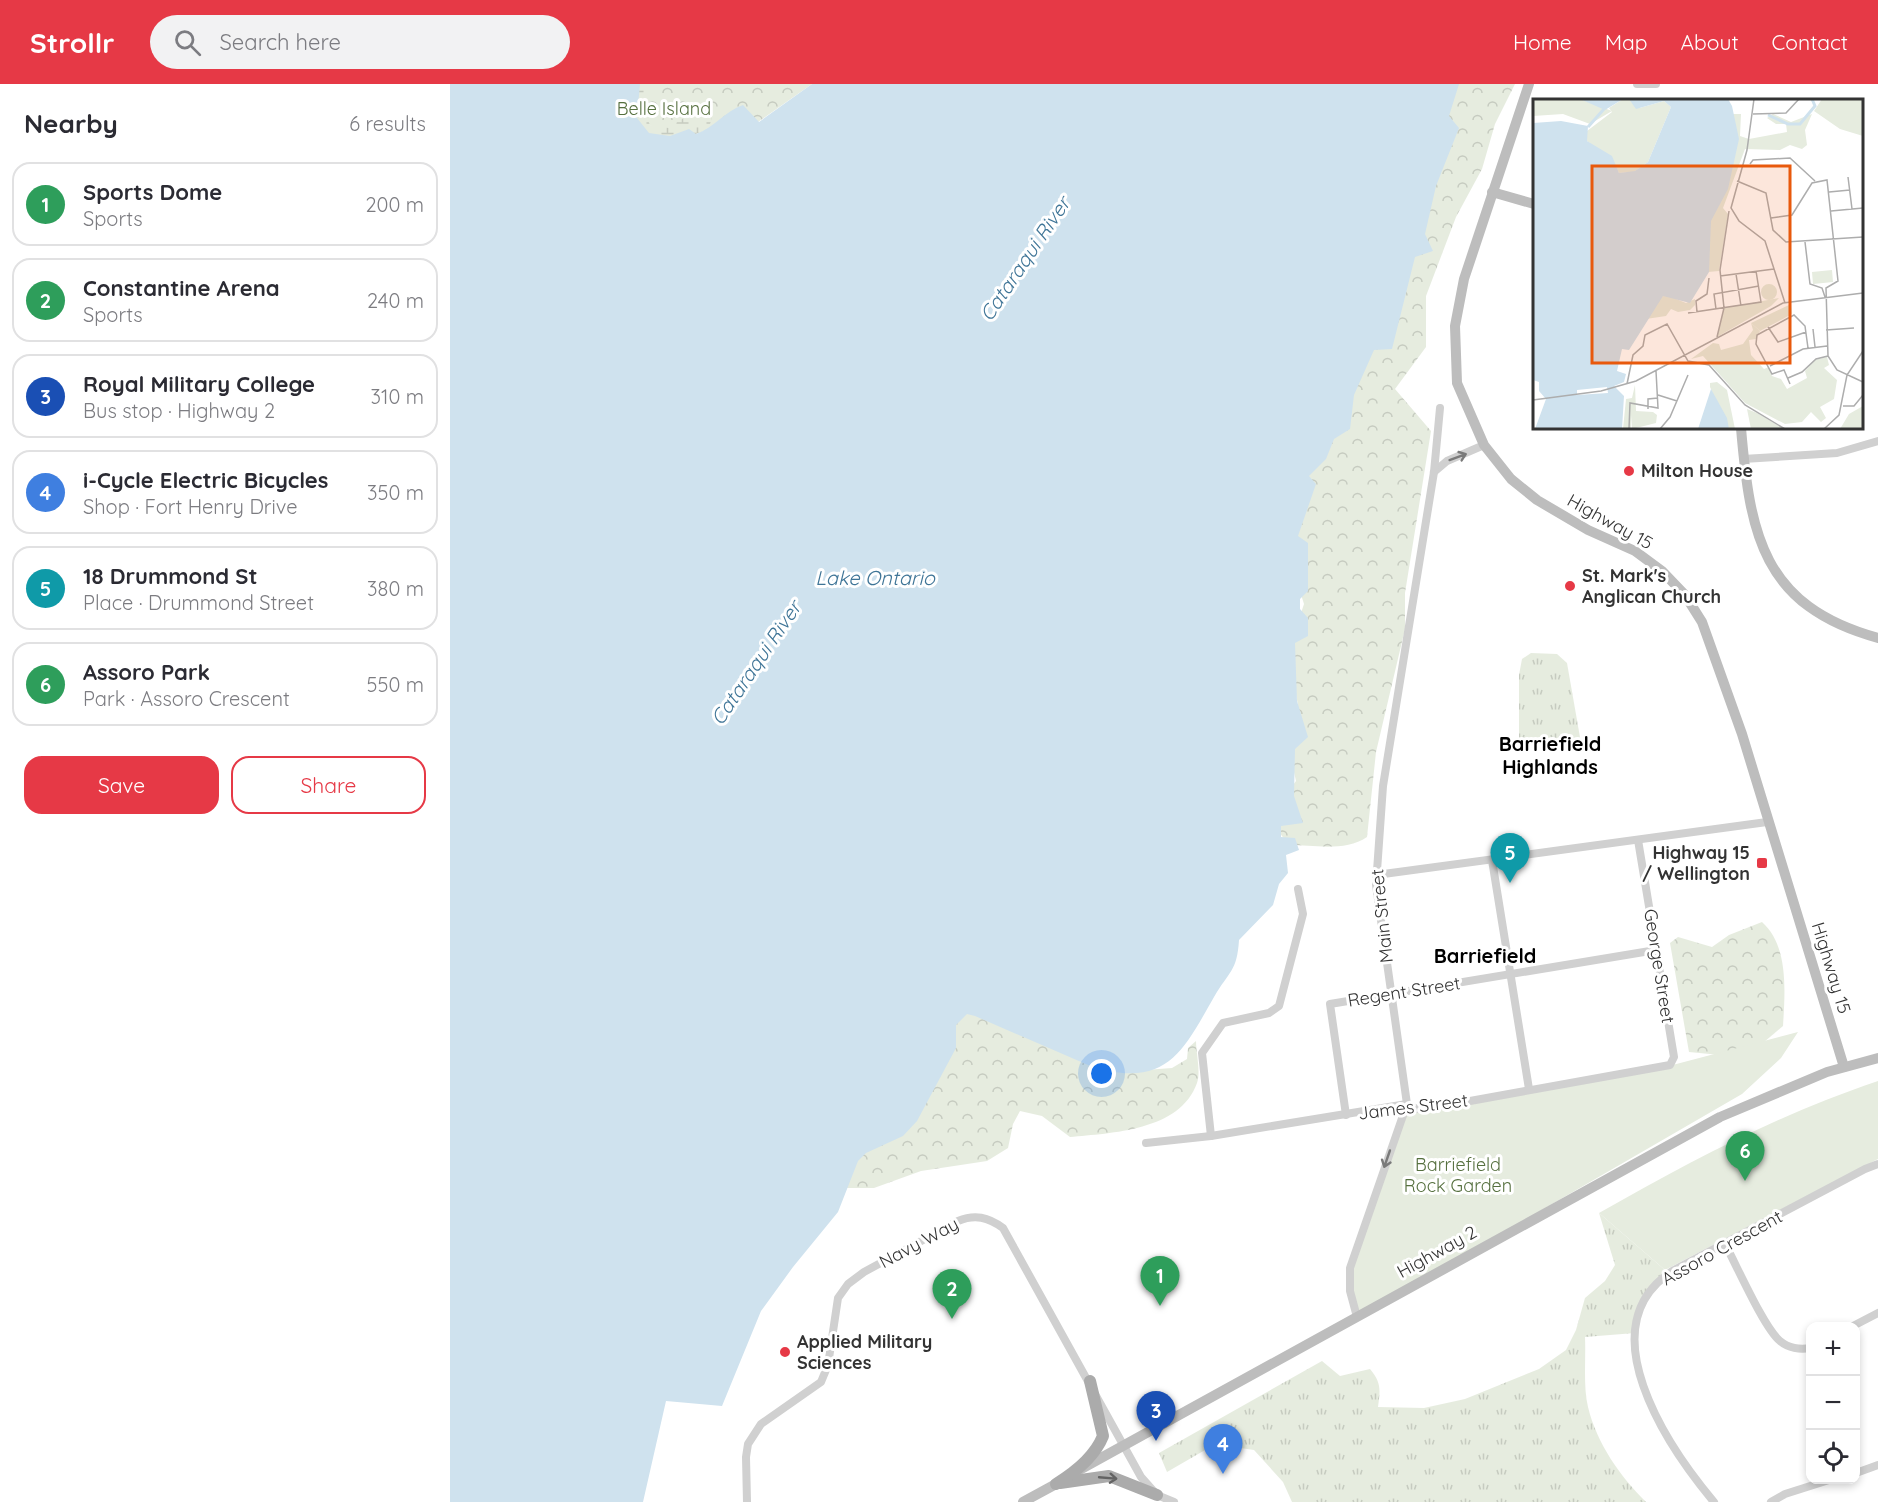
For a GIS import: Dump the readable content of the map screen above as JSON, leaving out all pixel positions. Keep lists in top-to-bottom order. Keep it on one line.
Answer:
{"streets":{"main road":["Highway 15","Highway 2"],"street":["Main Street","George Street","Regent Street","James Street","Navy Way","Assoro Crescent"]},"crossings":[["Highway 15","Highway 2"],["Main Street","Regent Street"],["Main Street","James Street"],["Main Street","Highway 2"],["George Street","Regent Street"],["George Street","James Street"],["Regent Street","James Street"],["Navy Way","Highway 2"]],"districts":["Barriefield Highlands","Barriefield"],"water":["Cataraqui River","Lake Ontario"],"parks":["Belle Island","Barriefield Rock Garden"],"places":{"other":["Milton House","St. Mark's Anglican Church","Applied Military Sciences"],"transit":["Highway 15 / Wellington"]},"page":{"header":"Strollr","search":"Search here","nav":["Home","Map","About","Contact"],"heading":["Nearby","6 results"],"list":[{"mark":"1","name":"Sports Dome","note":"Sports","value":"200 m"},{"mark":"2","name":"Constantine Arena","note":"Sports","value":"240 m"},{"mark":"3","name":"Royal Military College","note":"Bus stop · Highway 2","value":"310 m"},{"mark":"4","name":"i-Cycle Electric Bicycles","note":"Shop · Fort Henry Drive","value":"350 m"},{"mark":"5","name":"18 Drummond St","note":"Place · Drummond Street","value":"380 m"},{"mark":"6","name":"Assoro Park","note":"Park · Assoro Crescent","value":"550 m"}],"buttons":["Save","Share"],"pins":["5","6","1","2","3","4"],"map_buttons":["+","−"]}}
